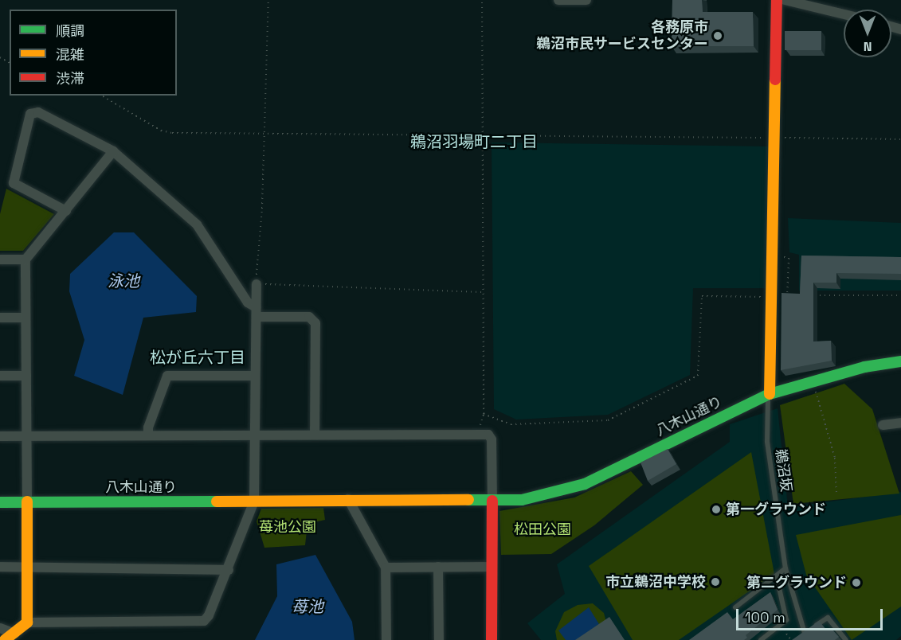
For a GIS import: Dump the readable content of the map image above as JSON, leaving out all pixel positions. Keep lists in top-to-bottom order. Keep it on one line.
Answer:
{"streets":{"street":["八木山通り"],"lane":["鵜沼坂"]},"crossings":[["八木山通り","鵜沼坂"]],"districts":["鵜沼羽場町二丁目","松が丘六丁目"],"water":["泳池","苺池"],"parks":["苺池公園","松田公園"],"places":["各務原市 鵜沼市民サービスセンター","第一グラウンド","市立鵜沼中学校","第二グラウンド"],"legend":["順調","混雑","渋滞"],"scale_bar":"100 m","north":"bottom"}
